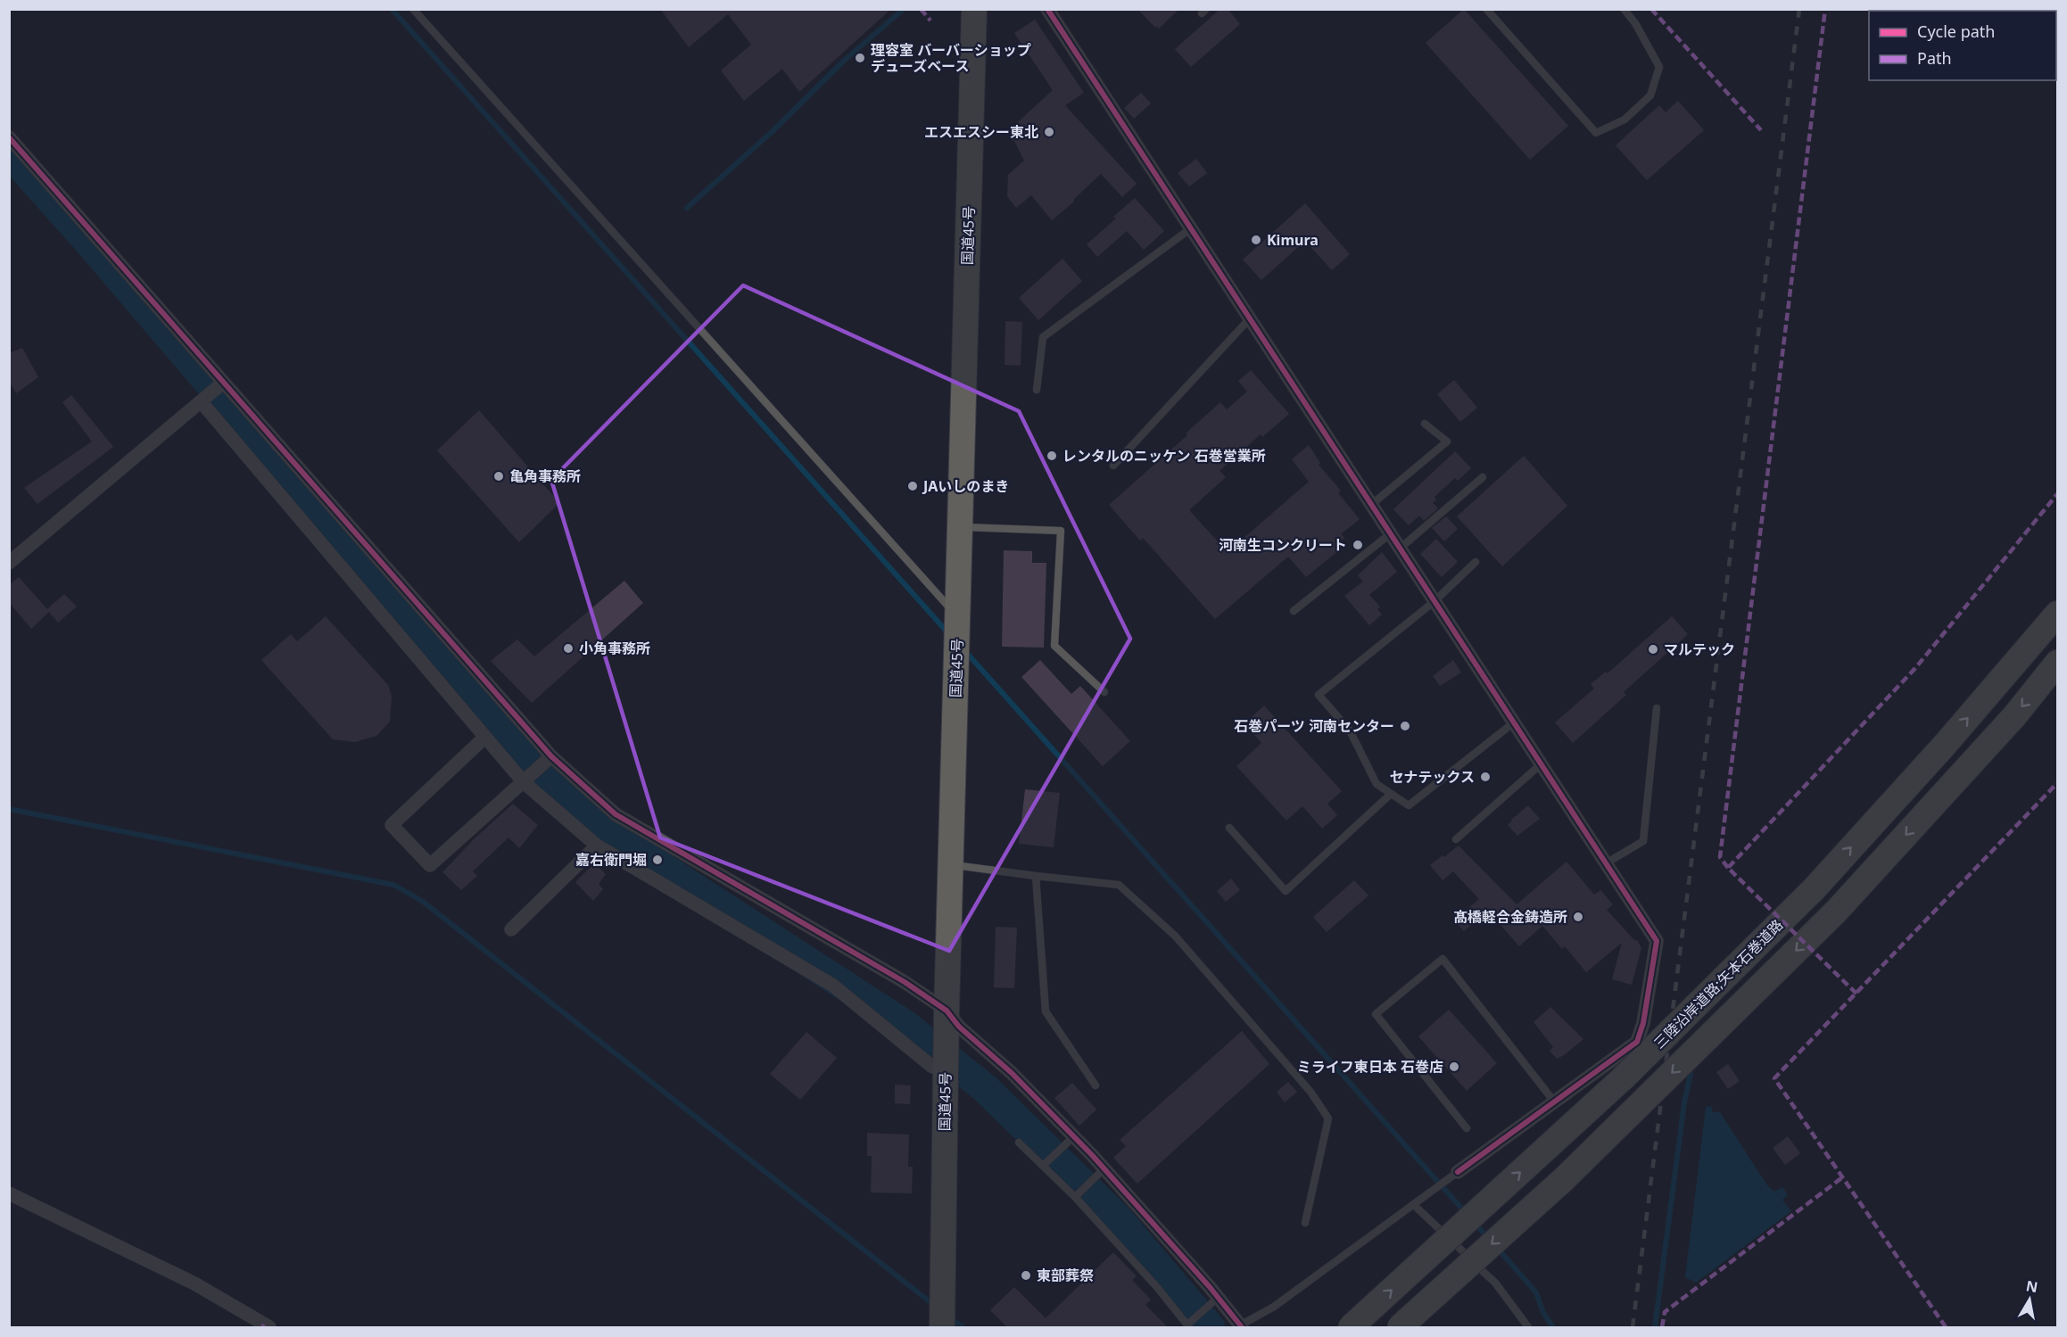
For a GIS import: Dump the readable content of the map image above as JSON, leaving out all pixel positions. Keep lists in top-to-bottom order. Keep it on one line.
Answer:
{"streets":{"highway":["国道45号","三陸沿岸道路;矢本石巻道路"]},"places":["理容室 バーバーショップ デューズベース","エスエスシー東北","Kimura","レンタルのニッケン 石巻営業所","亀角事務所","JAいしのまき","河南生コンクリート","小角事務所","マルテック","石巻パーツ 河南センター","セナテックス","嘉右衛門堀","髙橋軽合金鋳造所","ミライフ東日本 石巻店","東部葬祭"],"legend":["Cycle path","Path"],"north":"top"}
